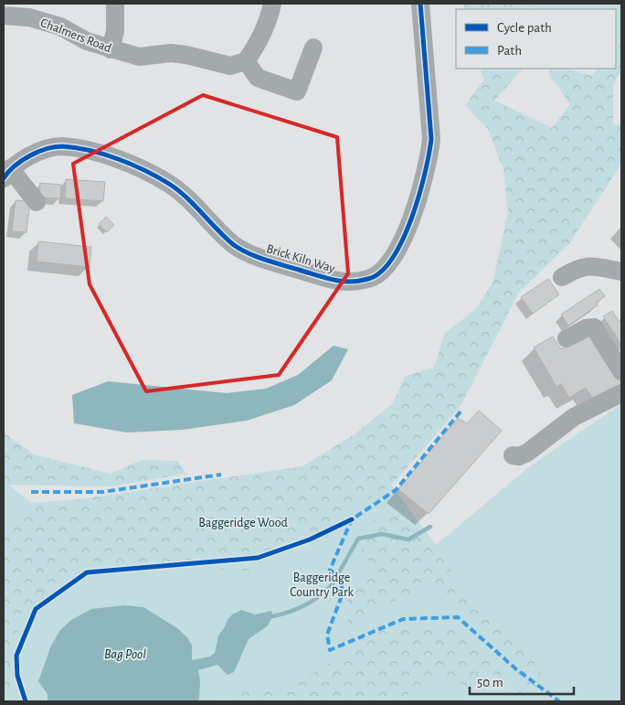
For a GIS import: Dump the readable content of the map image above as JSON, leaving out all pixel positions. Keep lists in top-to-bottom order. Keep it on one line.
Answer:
{"streets":{"street":["Chalmers Road","Brick Kiln Way"]},"water":["Bag Pool"],"parks":["Baggeridge Wood","Baggeridge Country Park"],"legend":["Cycle path","Path"],"scale_bar":"50 m"}
